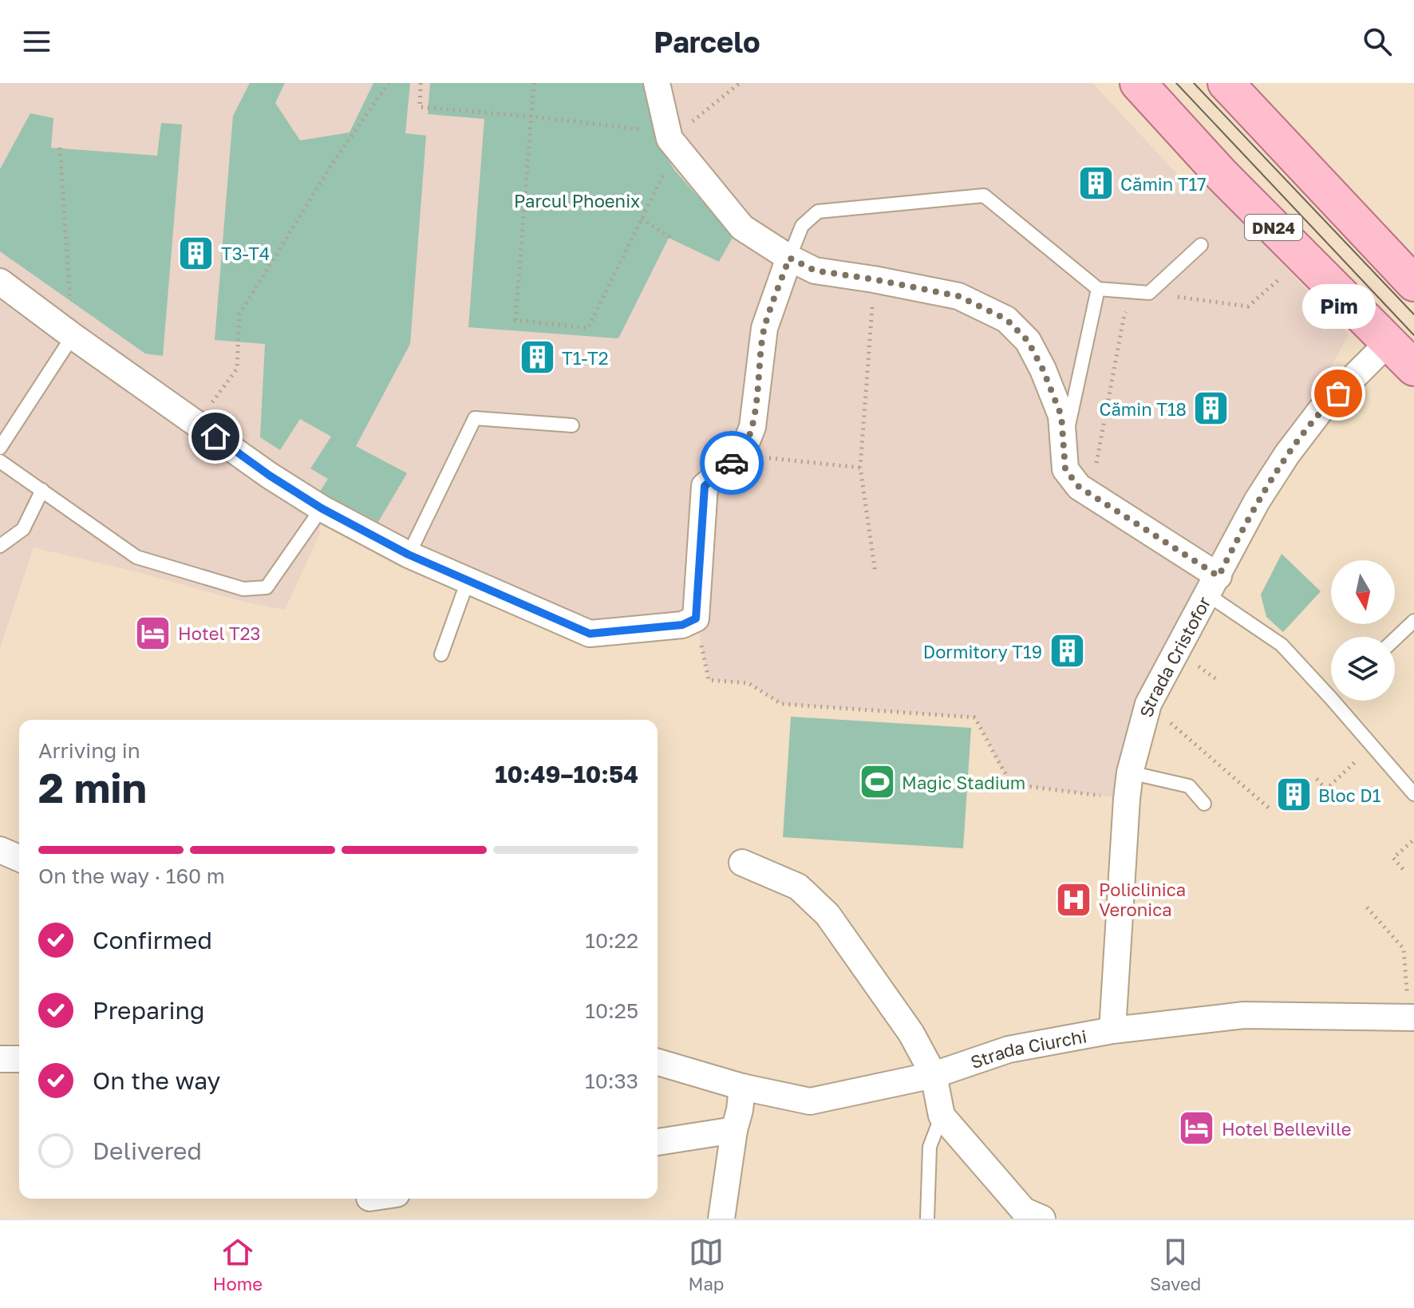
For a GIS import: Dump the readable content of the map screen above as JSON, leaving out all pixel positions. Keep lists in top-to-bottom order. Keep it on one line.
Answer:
{"streets":{"main road":["DN24"],"street":["Strada Cristofor","Strada Ciurchi"]},"crossings":[["DN24","Strada Cristofor"],["Strada Cristofor","Strada Ciurchi"]],"parks":["Parcul Phoenix"],"places":{"building":["Cămin T17","T3-T4","T1-T2","Cămin T18","Dormitory T19","Bloc D1"],"other":["Pim"],"hotel":["Hotel T23","Hotel Belleville"],"sports":["Magic Stadium"],"hospital":["Policlinica Veronica"]},"north":"bottom","page":{"header":"Parcelo","bubble":"Pim","heading":["2 min","Arriving in","10:49–10:54"],"bar":"On the way · 160 m","list":[["Confirmed","10:22"],["Preparing","10:25"],["On the way","10:33"],"Delivered"],"tabs":["Home","Map","Saved"]}}
